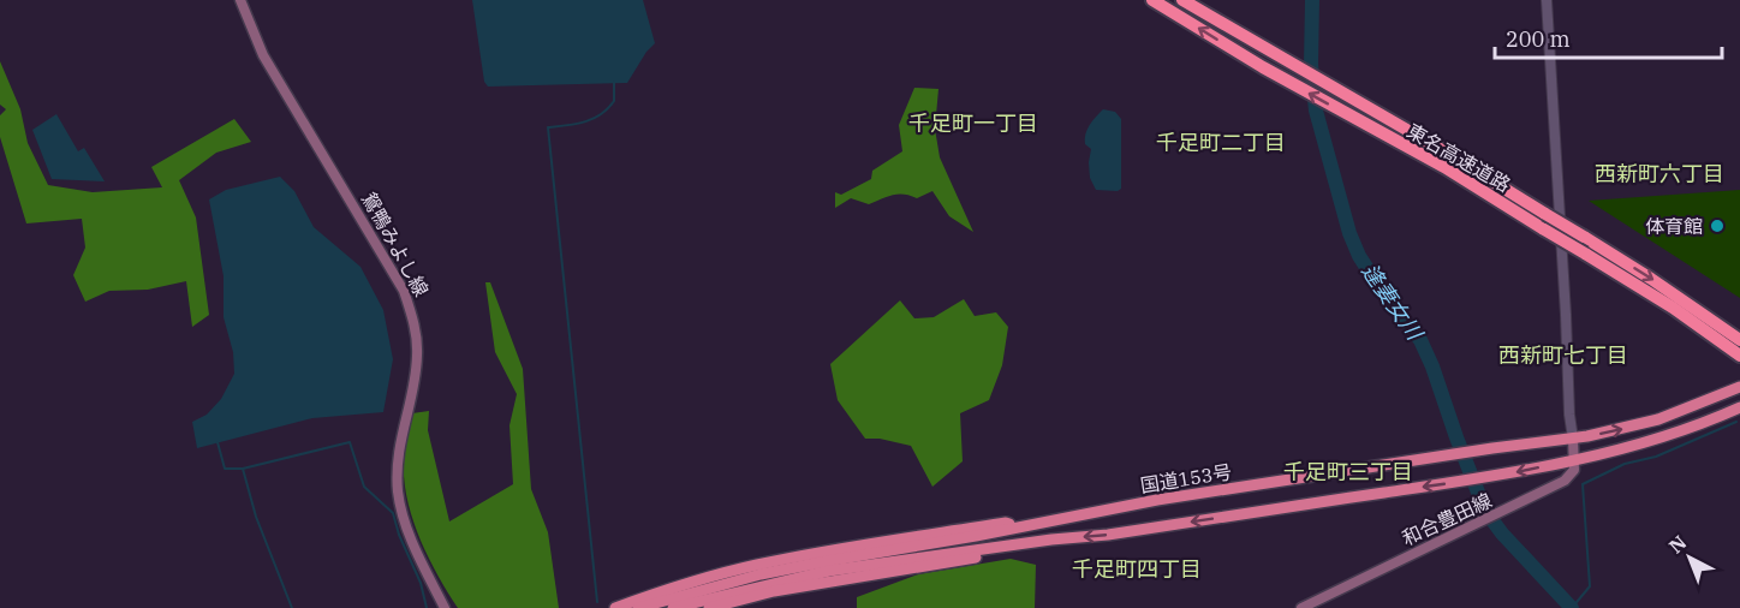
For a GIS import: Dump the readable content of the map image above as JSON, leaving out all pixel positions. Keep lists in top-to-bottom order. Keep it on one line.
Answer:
{"streets":{"highway":["東名高速道路","国道153号"],"main road":["鴛鴨みよし線","和合豊田線"]},"districts":["千足町一丁目","千足町二丁目","西新町六丁目","西新町七丁目","千足町三丁目","千足町四丁目"],"water":["逢妻女川"],"places":["体育館"],"scale_bar":"200 m","north":"top left"}
